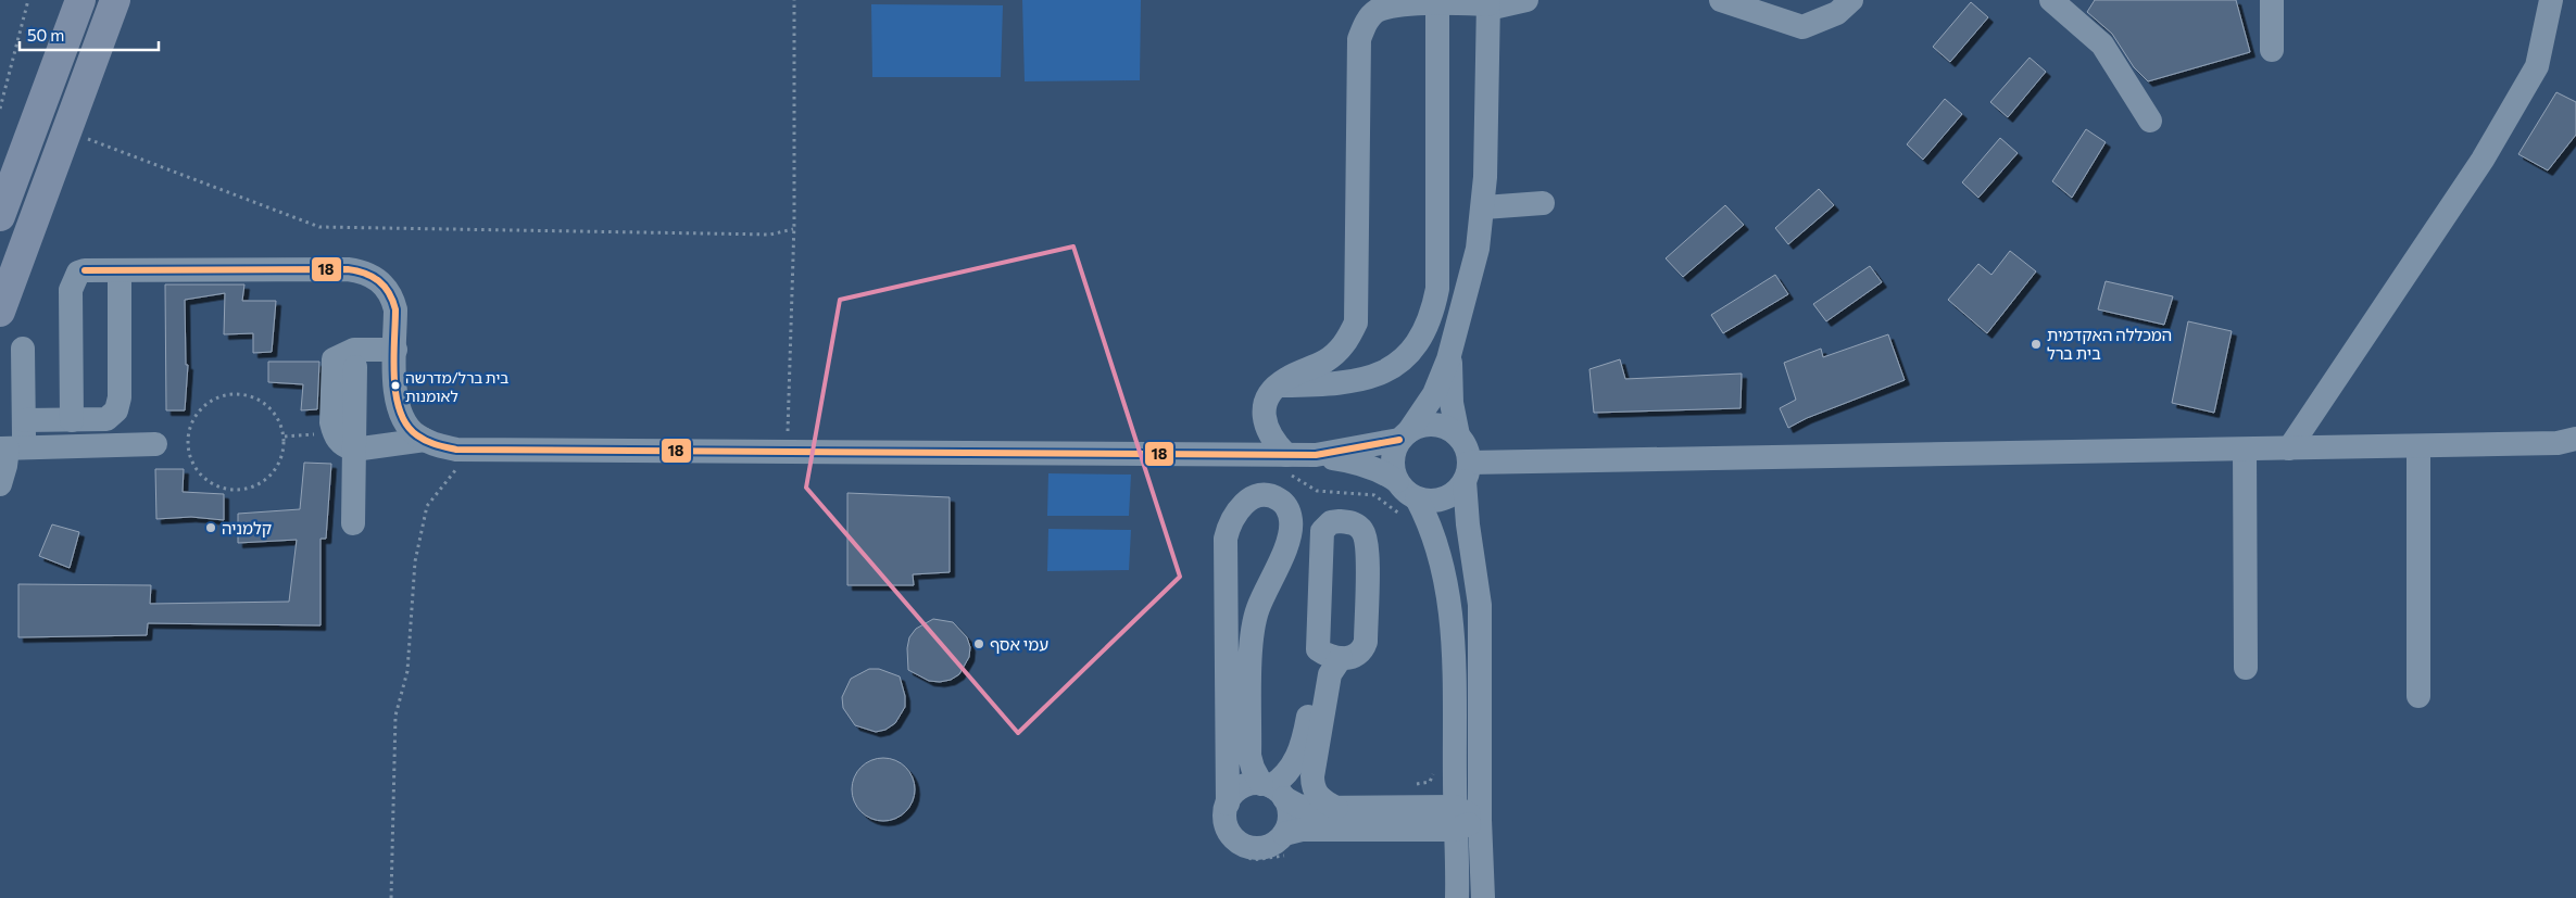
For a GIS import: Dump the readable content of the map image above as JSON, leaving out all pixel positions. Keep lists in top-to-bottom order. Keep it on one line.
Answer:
{"places":["המכללה האקדמית בית ברל","בית ברל/מדרשה לאומנות","קלמניה","עמי אסף"],"lines":["transit line 18"],"scale_bar":"50 m"}
